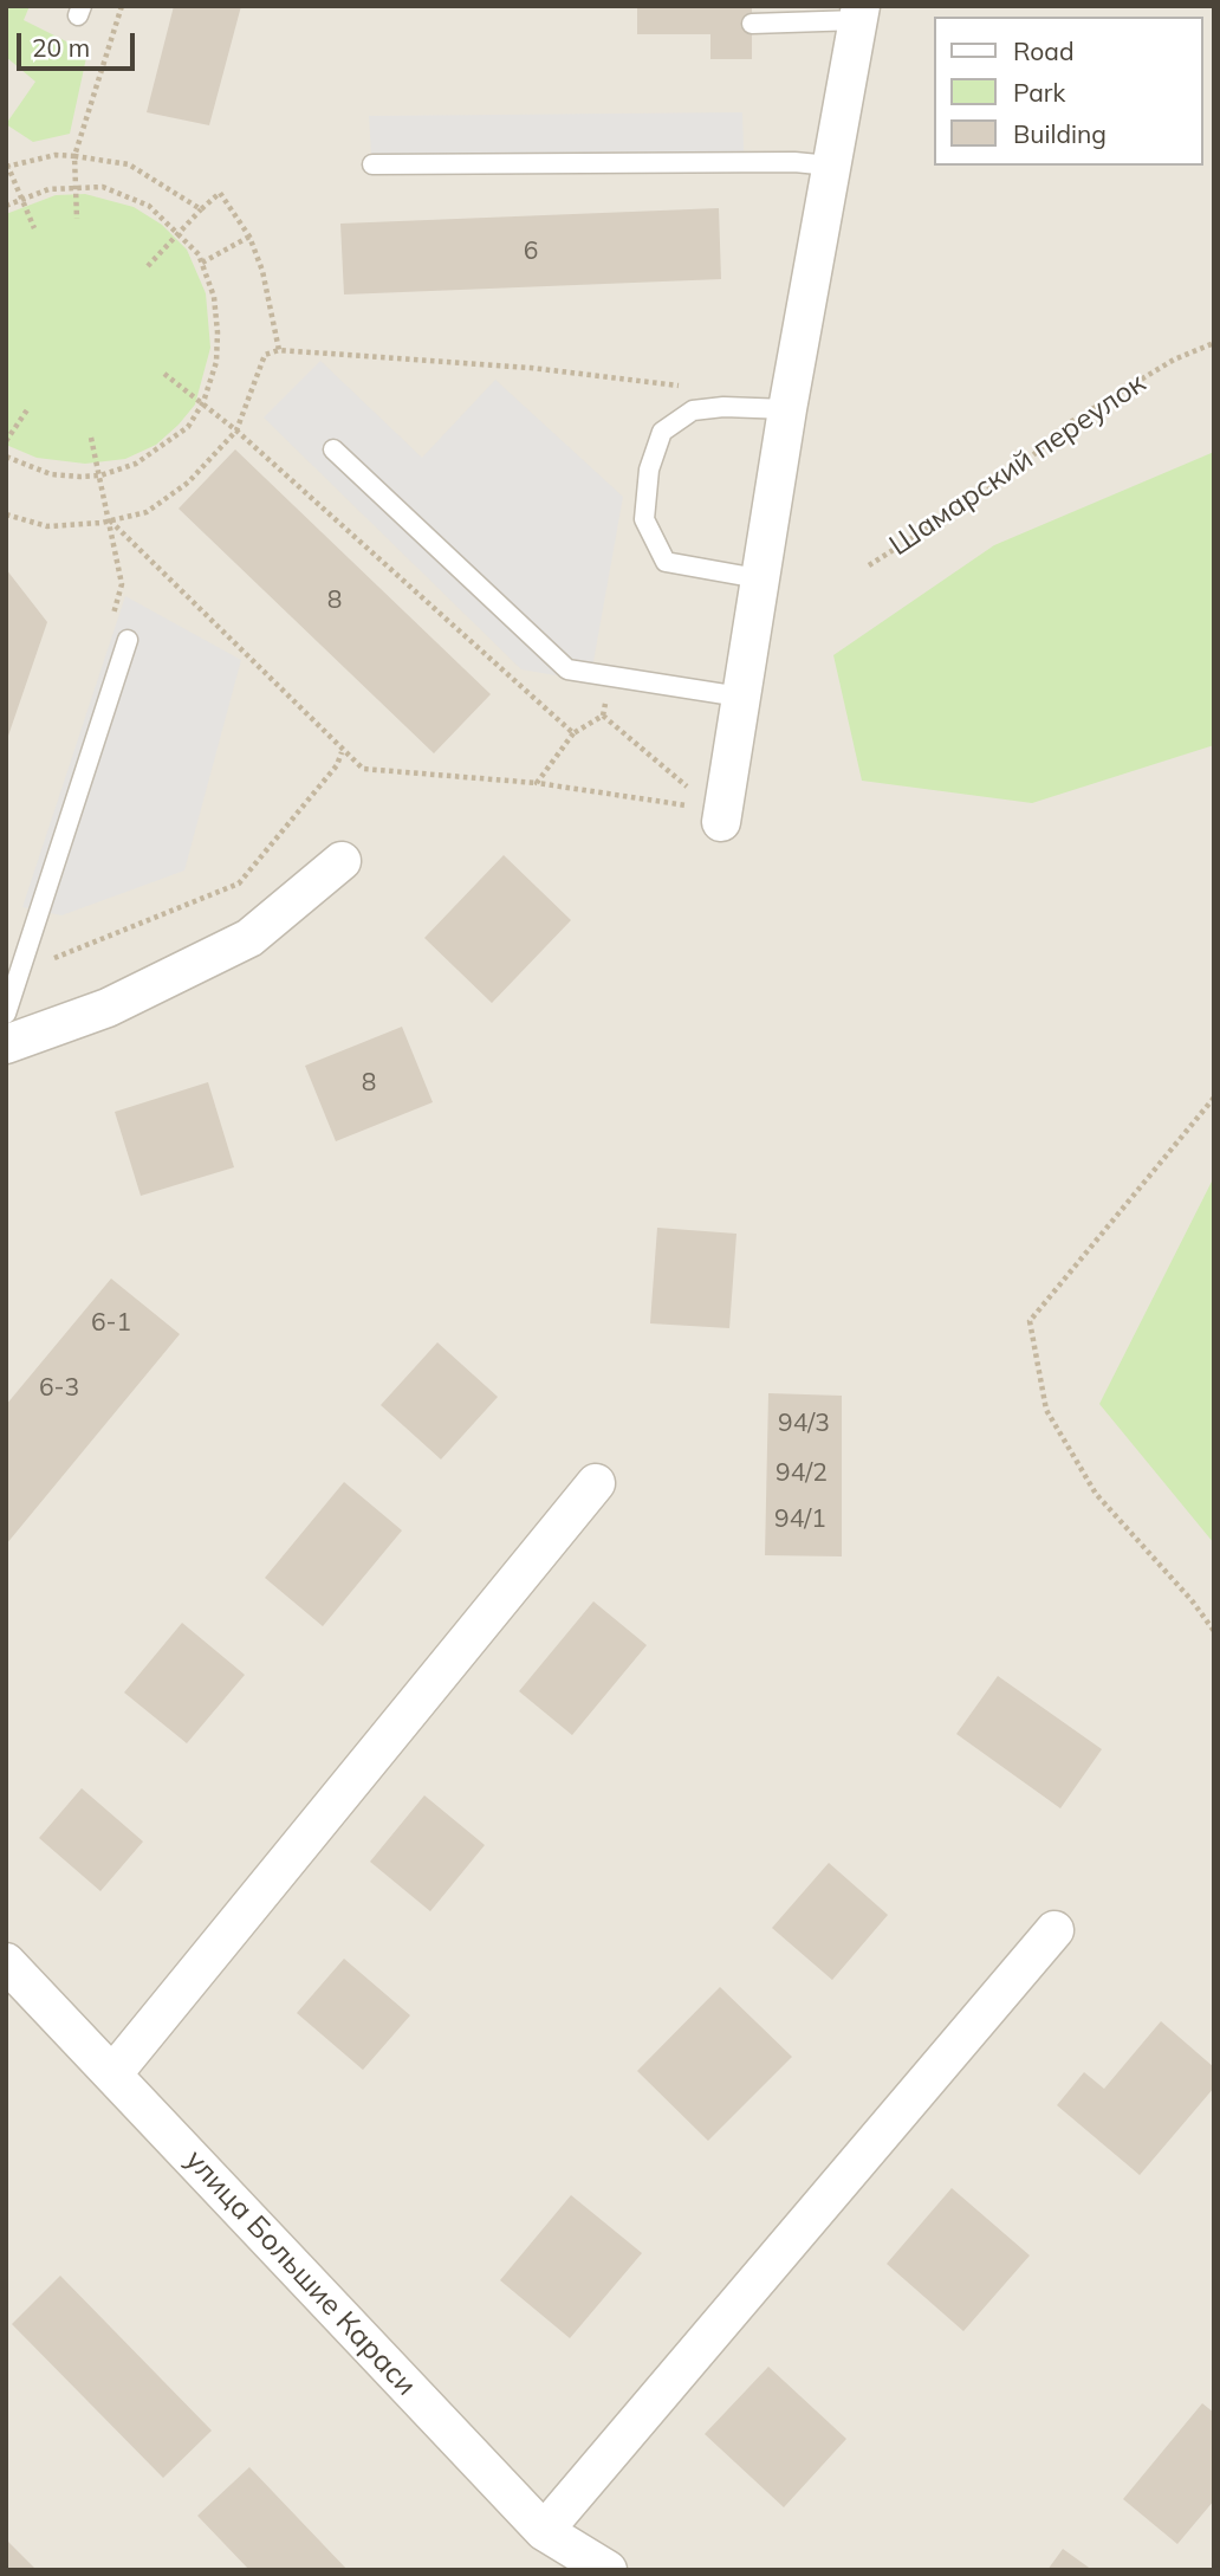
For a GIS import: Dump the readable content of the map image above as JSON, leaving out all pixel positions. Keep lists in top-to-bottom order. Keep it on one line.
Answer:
{"streets":{"street":["улица Большие Караси"],"path":["Шамарский переулок"]},"house_numbers":["6","8","8","6-1","6-3","94/3","94/2","94/1"],"legend":["Road","Park","Building"],"scale_bar":"20 m"}
